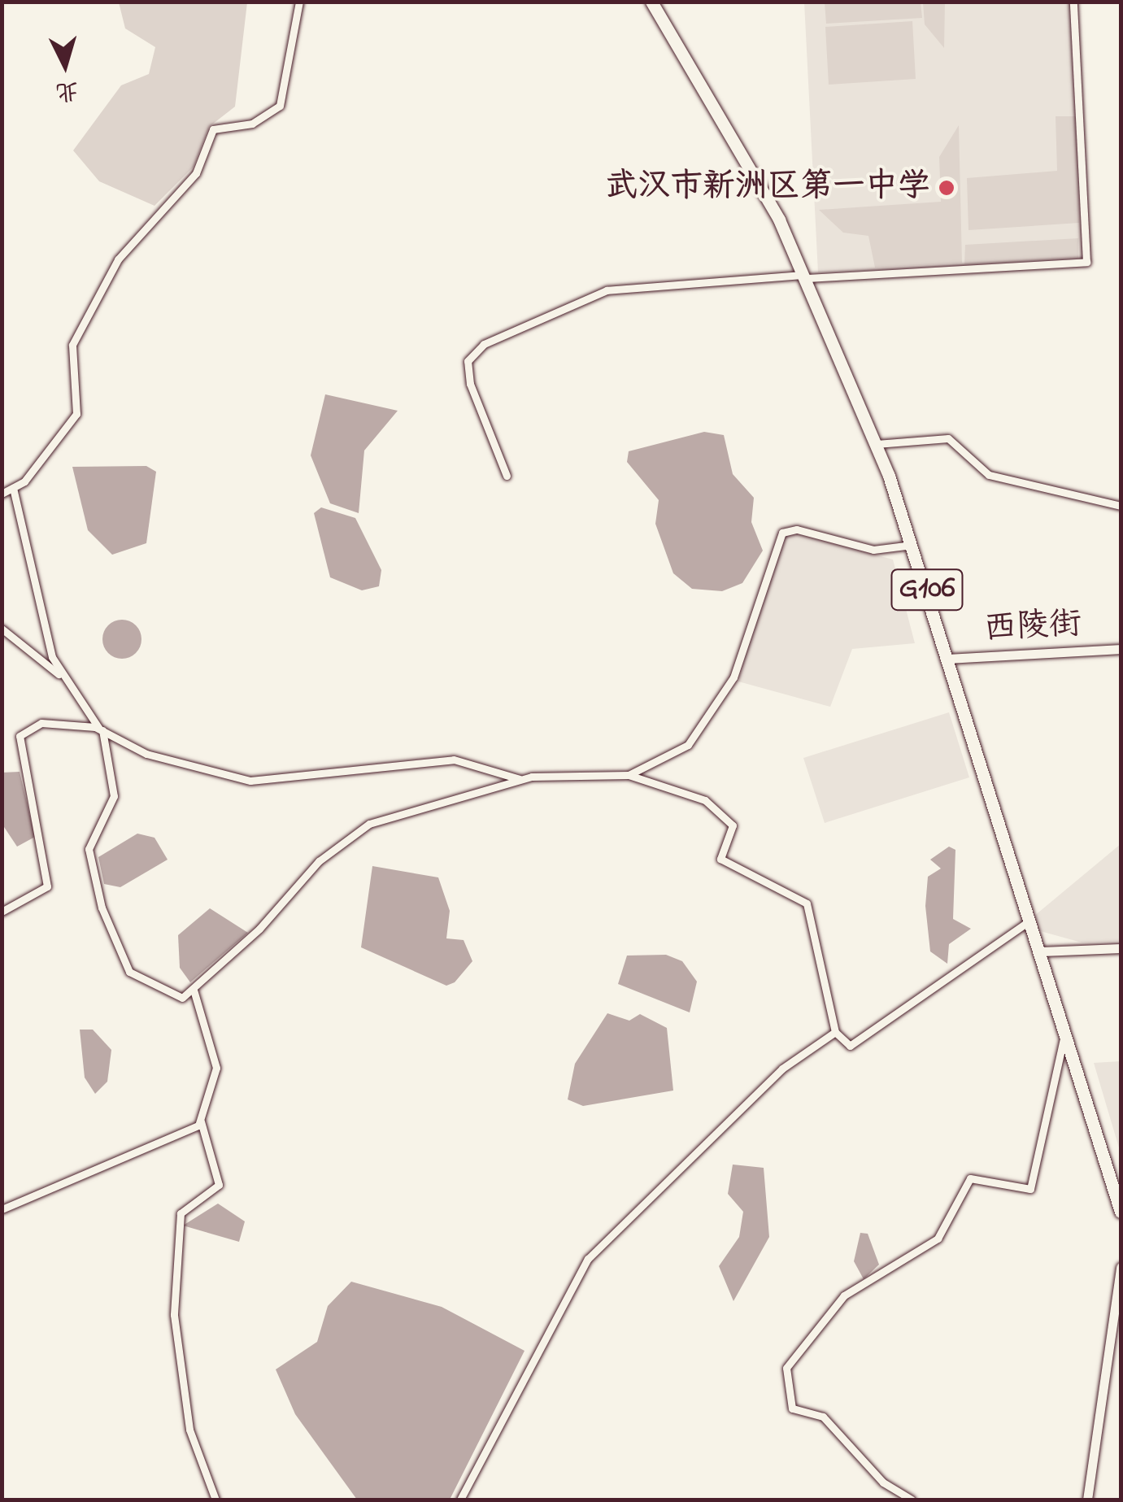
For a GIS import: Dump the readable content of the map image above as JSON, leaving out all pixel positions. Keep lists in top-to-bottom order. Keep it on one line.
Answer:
{"streets":{"highway":["G106"],"street":["西陵街"]},"crossings":[["G106","西陵街"]],"places":["武汉市新洲区第一中学"],"north":"bottom"}
